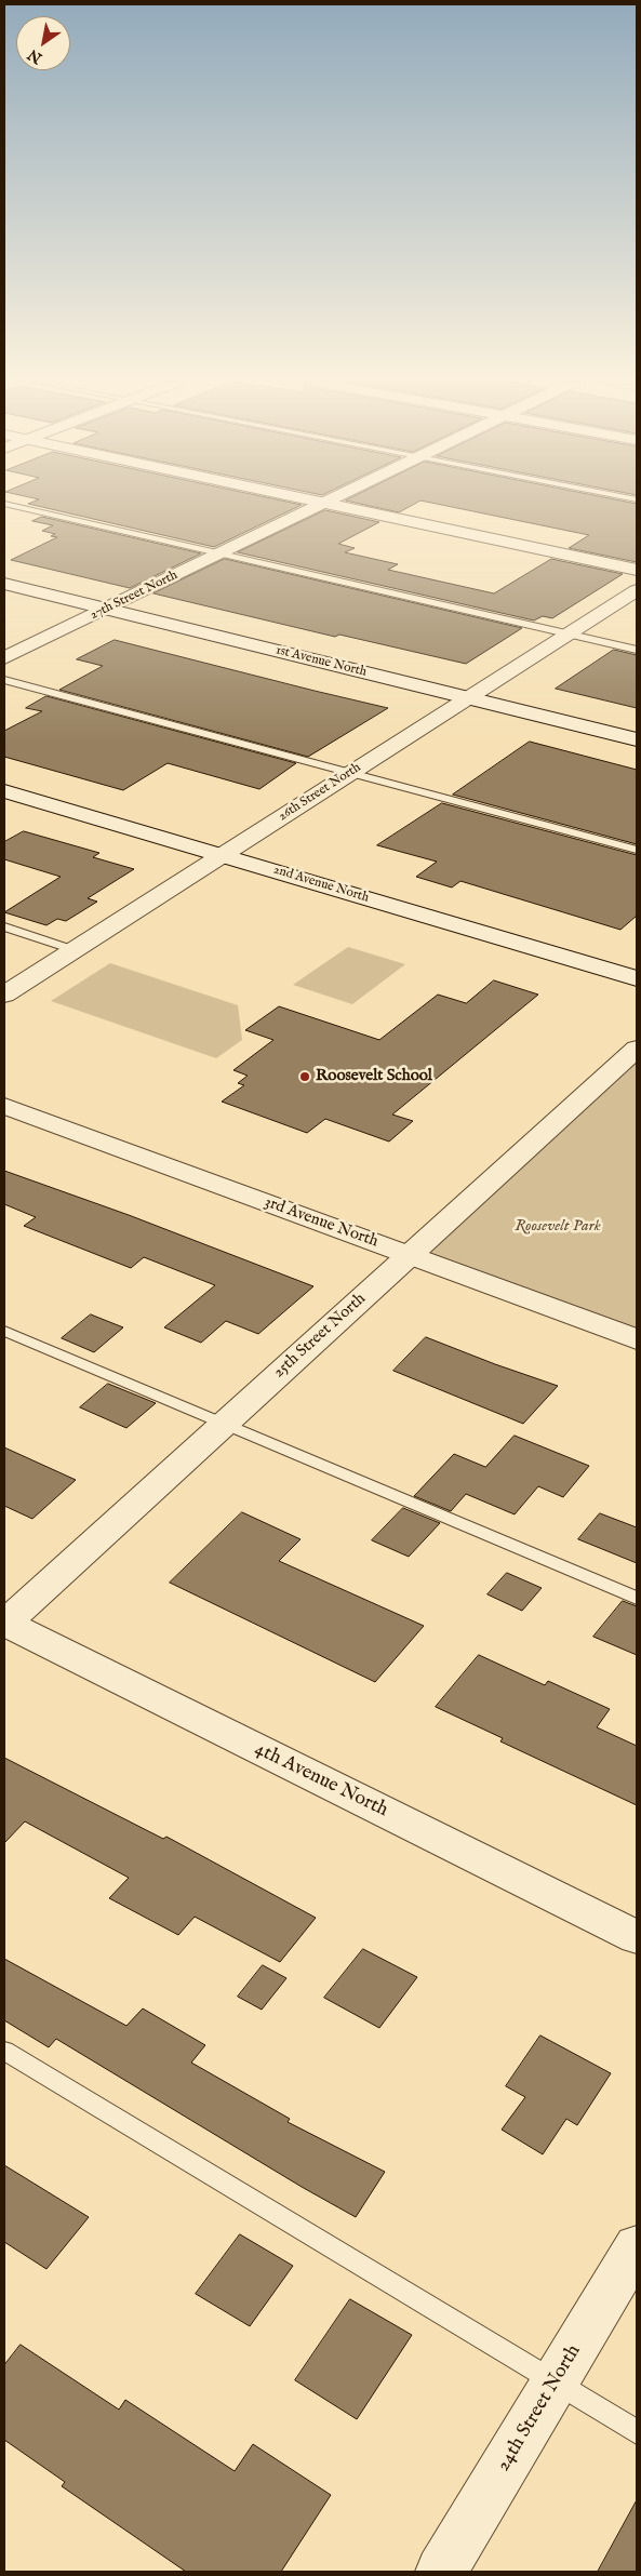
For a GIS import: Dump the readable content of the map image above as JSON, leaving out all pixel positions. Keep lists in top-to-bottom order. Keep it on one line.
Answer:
{"streets":{"street":["27th Street North","1st Avenue North","26th Street North","2nd Avenue North","3rd Avenue North","25th Street North","4th Avenue North","24th Street North"]},"crossings":[["27th Street North","1st Avenue North"],["1st Avenue North","26th Street North"],["26th Street North","2nd Avenue North"],["3rd Avenue North","25th Street North"],["25th Street North","4th Avenue North"]],"parks":["Roosevelt Park"],"places":["Roosevelt School"],"north":"bottom left"}
